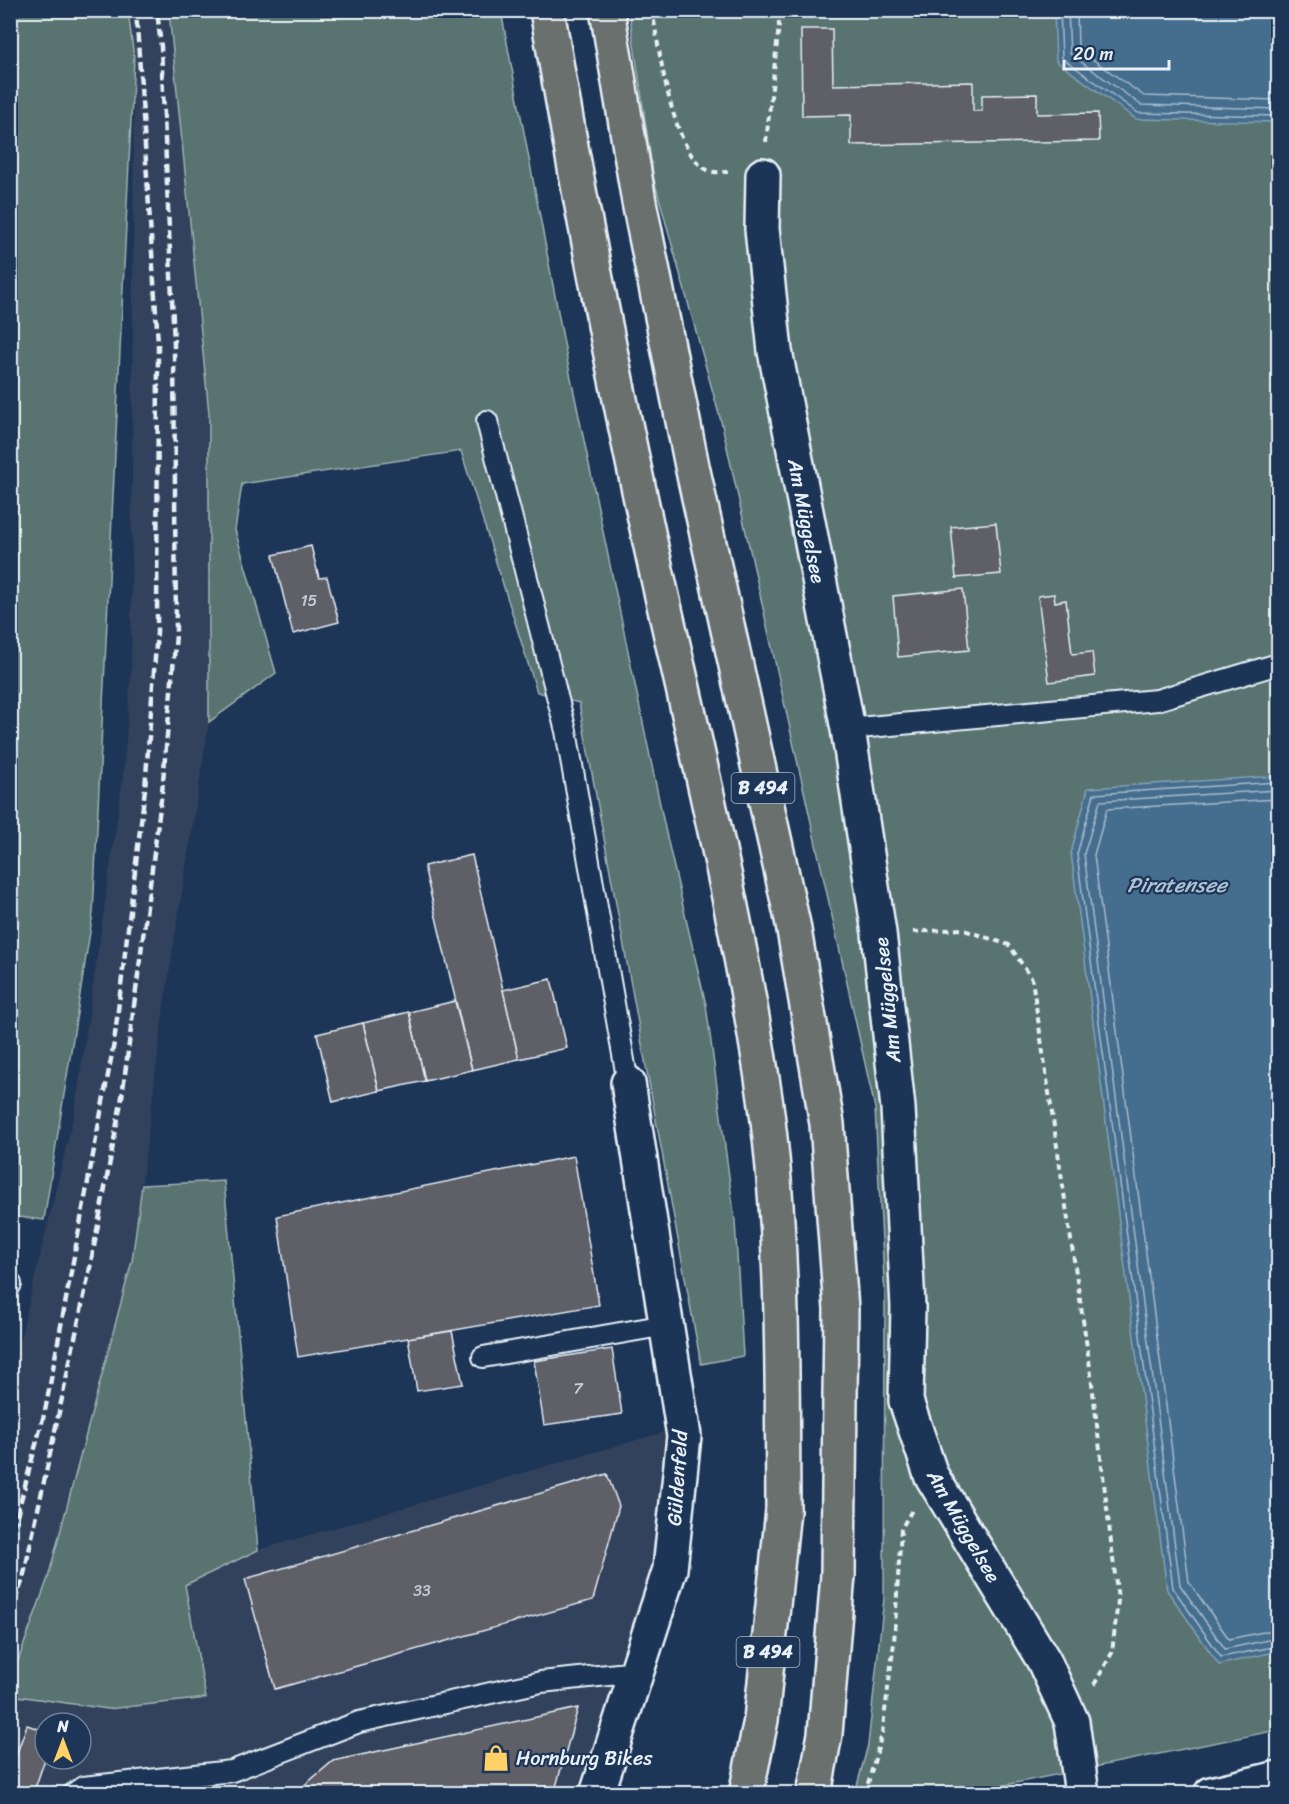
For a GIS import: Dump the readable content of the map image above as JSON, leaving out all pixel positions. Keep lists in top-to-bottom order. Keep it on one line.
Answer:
{"streets":{"main road":["B 494"],"street":["Am Müggelsee","Güldenfeld"]},"water":["Piratensee"],"places":{"shop":["Hornburg Bikes"]},"house_numbers":["15","7","33"],"scale_bar":"20 m","north":"top"}
